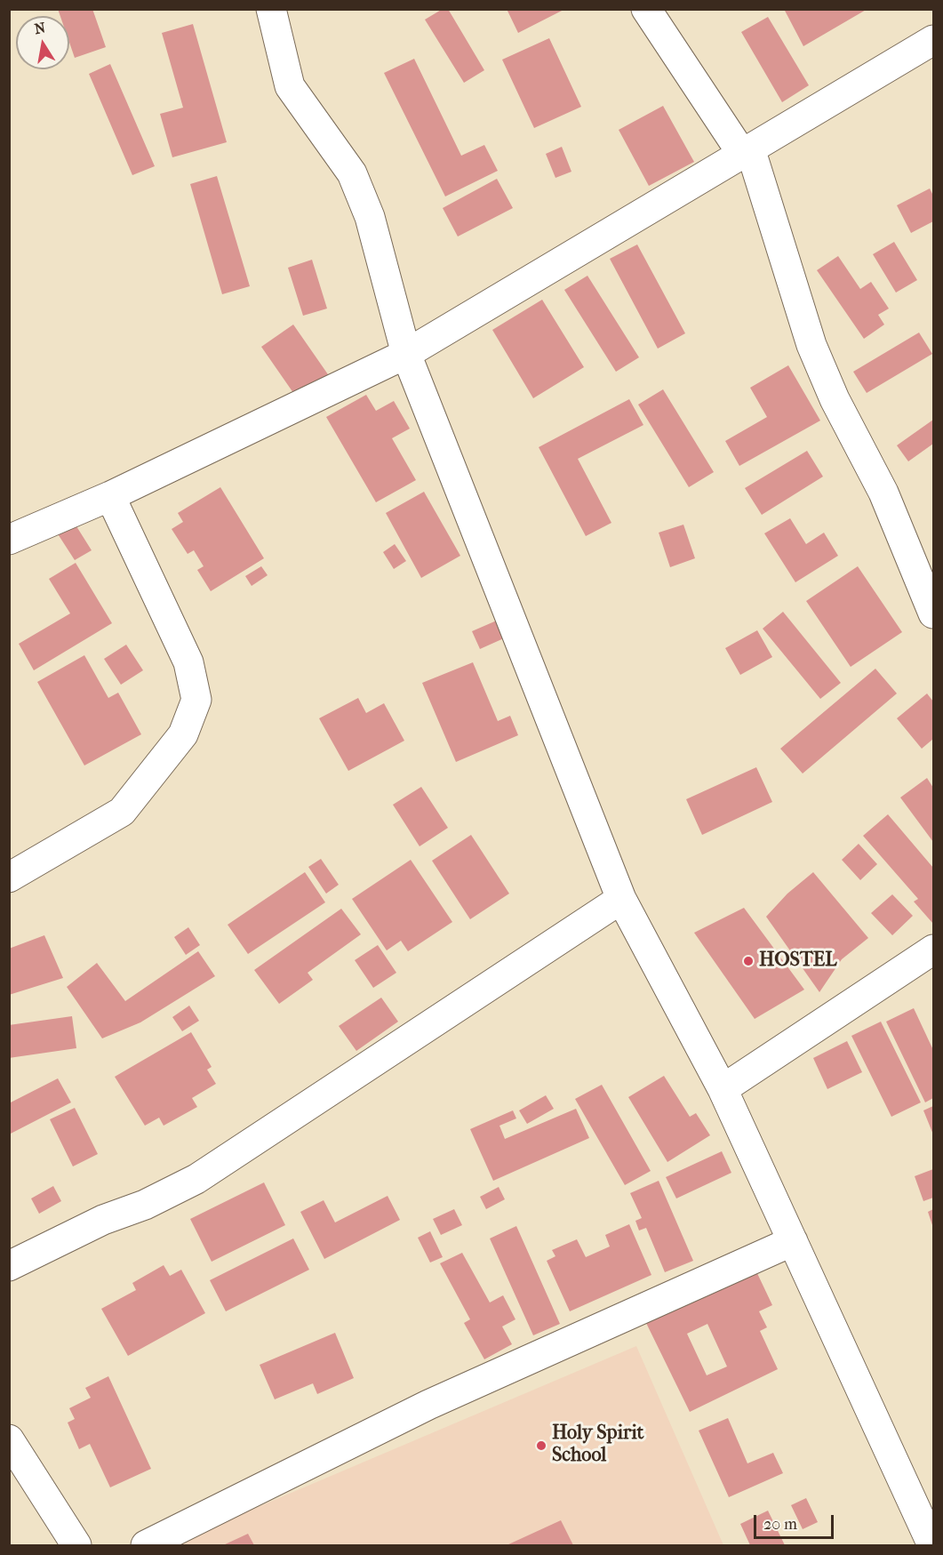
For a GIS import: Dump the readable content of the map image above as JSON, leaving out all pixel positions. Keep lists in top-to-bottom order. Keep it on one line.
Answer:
{"places":["HOSTEL","Holy Spirit School"],"scale_bar":"20 m","north":"top"}
